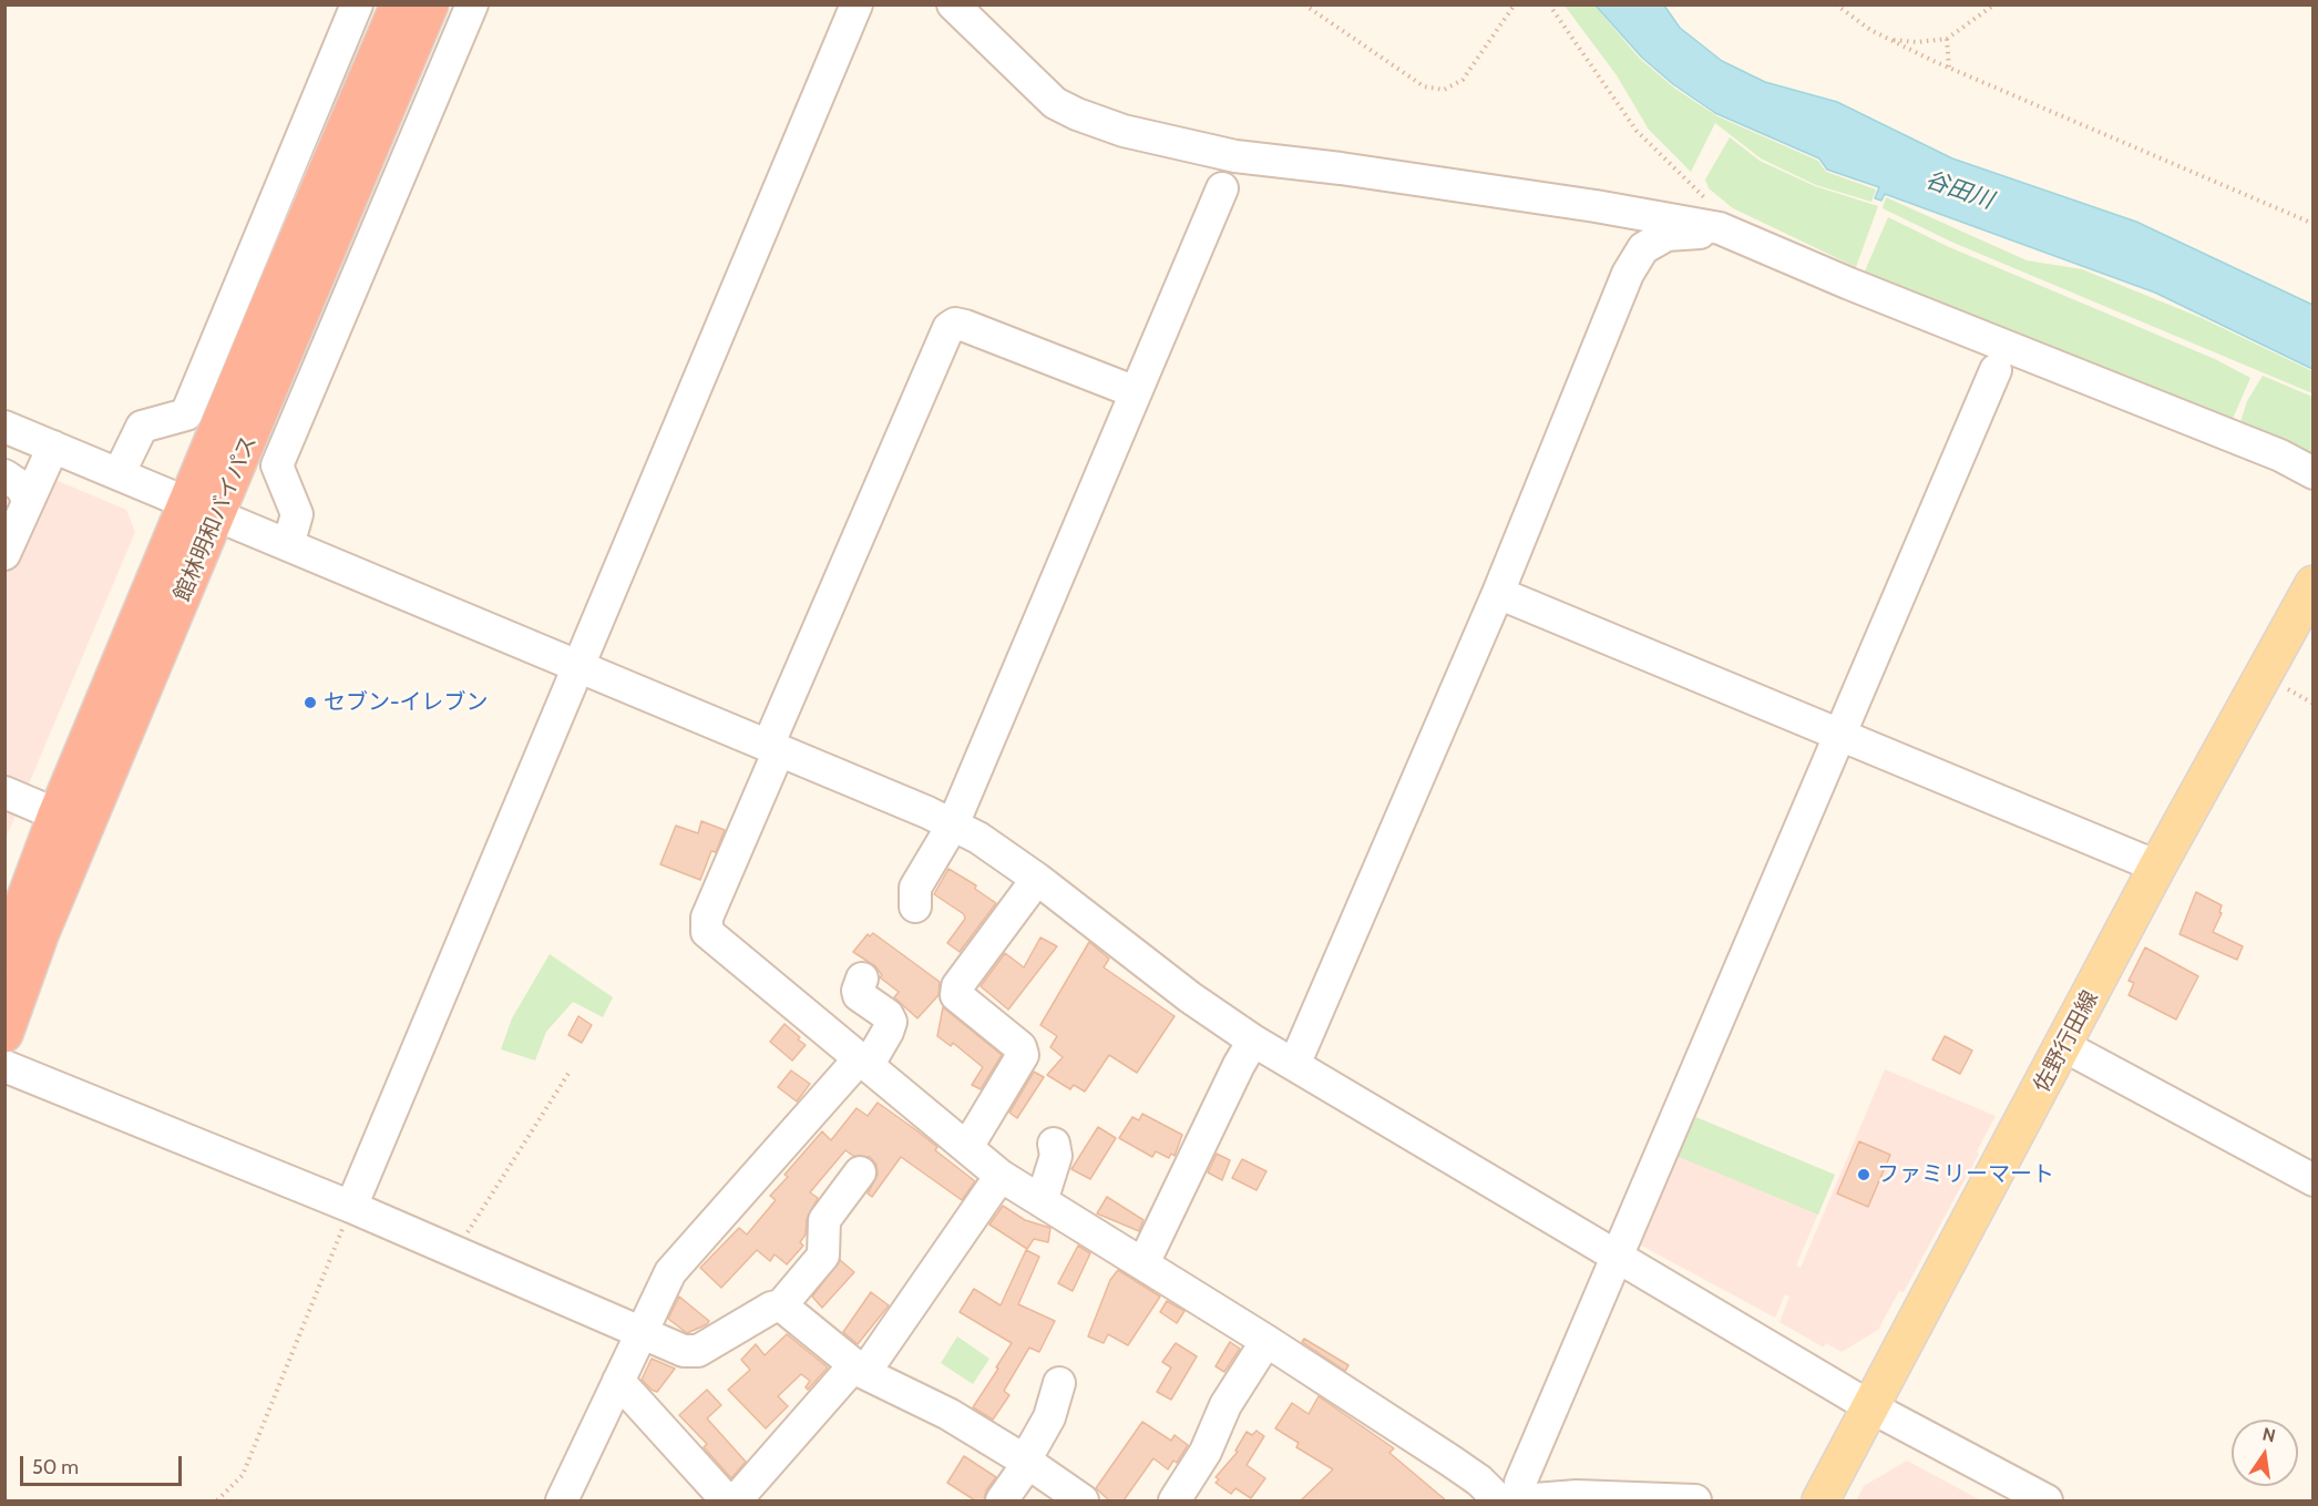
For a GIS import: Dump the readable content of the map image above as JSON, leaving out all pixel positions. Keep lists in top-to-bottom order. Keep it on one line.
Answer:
{"streets":{"highway":["館林明和バイパス"],"main road":["佐野行田線"]},"water":["谷田川"],"places":["セブン-イレブン","ファミリーマート"],"scale_bar":"50 m","north":"top"}
